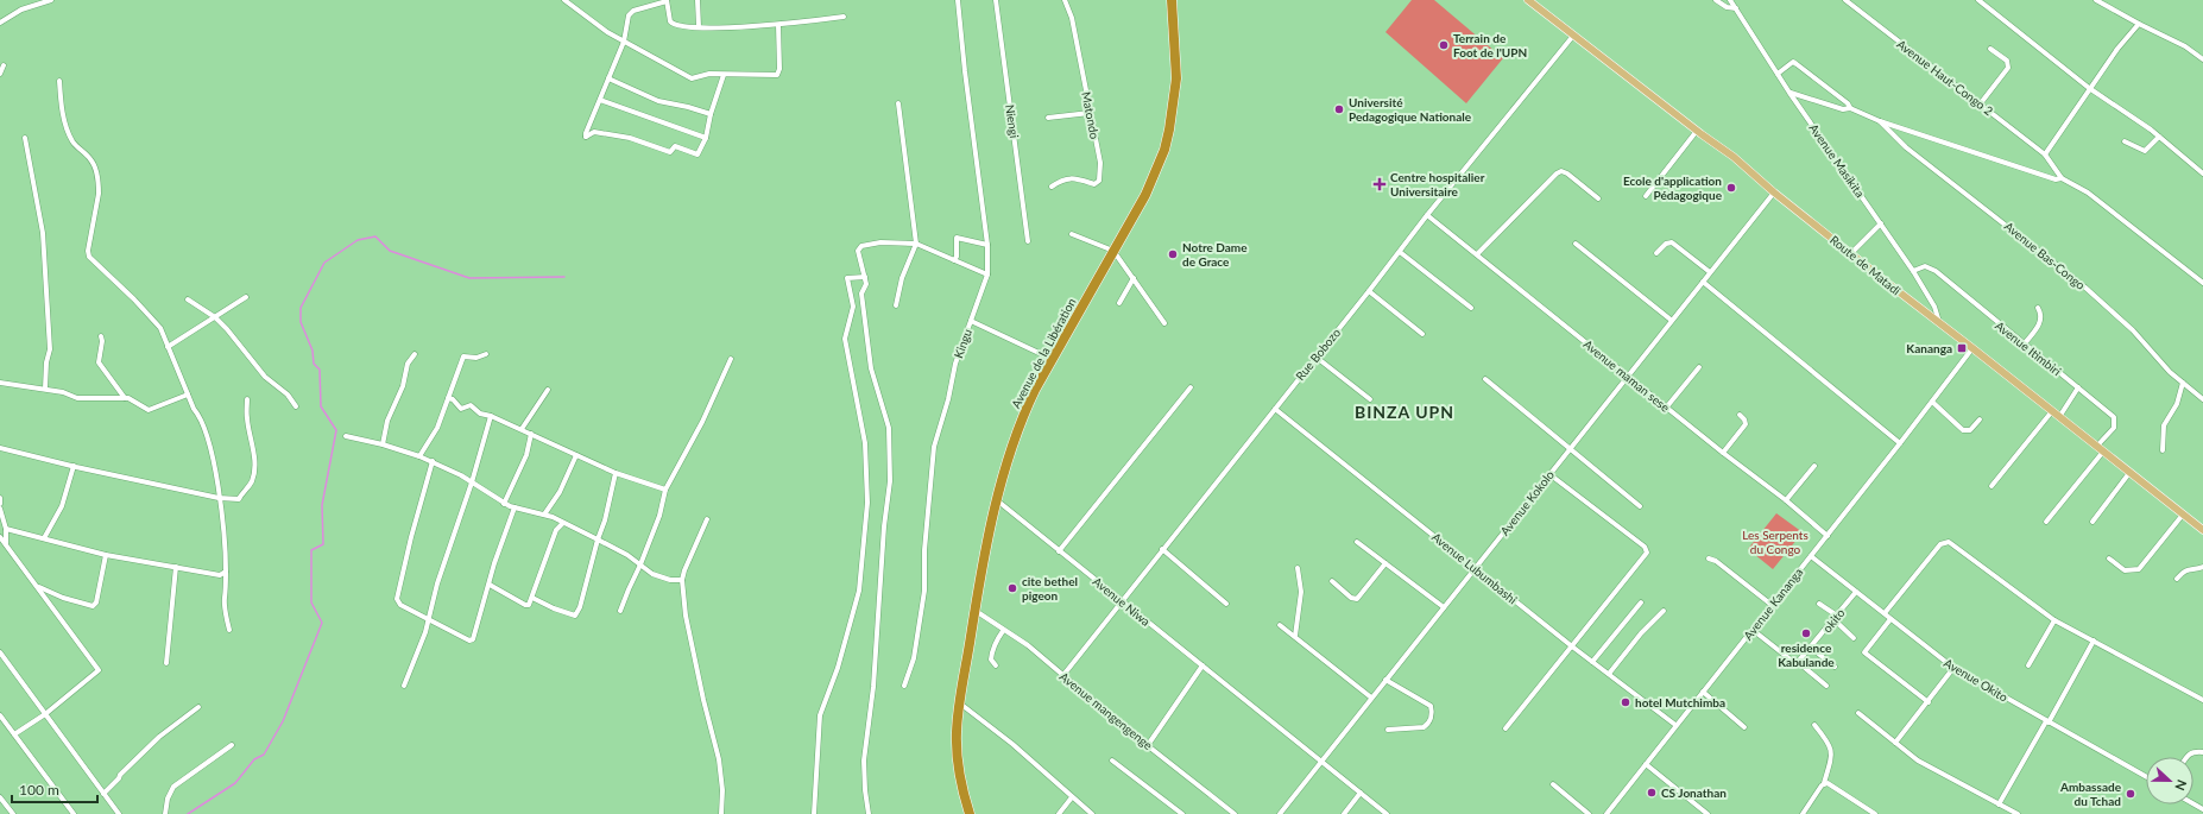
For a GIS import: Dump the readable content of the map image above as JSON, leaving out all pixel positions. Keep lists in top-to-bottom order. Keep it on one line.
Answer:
{"streets":{"highway":["Avenue de la Libération"],"main road":["Route de Matadi"],"street":["Avenue Haut-Congo 2","Matondo","Niengi","Avenue Masikita","Avenue Bas-Congo","Kingu","Avenue Itimbiri","Rue Bobozo","Avenue maman sese","Avenue Kokolo","Avenue Lubumbashi","Avenue Niwa","Avenue Kananga","okito","Avenue Okito","Avenue mangengenge"]},"crossings":[["Avenue Masikita","Route de Matadi"],["Avenue Masikita","Avenue Itimbiri"],["Route de Matadi","Avenue Itimbiri"],["Route de Matadi","Rue Bobozo"],["Route de Matadi","Avenue Kokolo"],["Route de Matadi","Avenue Kananga"],["Avenue de la Libération","Avenue Niwa"],["Avenue de la Libération","Avenue mangengenge"],["Rue Bobozo","Avenue maman sese"],["Rue Bobozo","Avenue Lubumbashi"],["Rue Bobozo","Avenue Niwa"],["Rue Bobozo","Avenue mangengenge"],["Avenue maman sese","Avenue Kokolo"],["Avenue maman sese","Avenue Kananga"],["Avenue Kokolo","Avenue Lubumbashi"],["Avenue Kokolo","Avenue Niwa"],["Avenue Lubumbashi","Avenue Kananga"],["Avenue Kananga","Avenue Okito"],["okito","Avenue Okito"]],"districts":["BINZA UPN"],"parks":["Les Serpents du Congo"],"places":{"other":["Terrain de Foot de l'UPN","Université Pedagogique Nationale","Ecole d'application Pédagogique","Notre Dame de Grace","cite bethel pigeon","residence Kabulande","hotel Mutchimba","CS Jonathan","Ambassade du Tchad"],"health":["Centre hospitalier Universitaire"],"transit":["Kananga"]},"scale_bar":"100 m","north":"right"}
